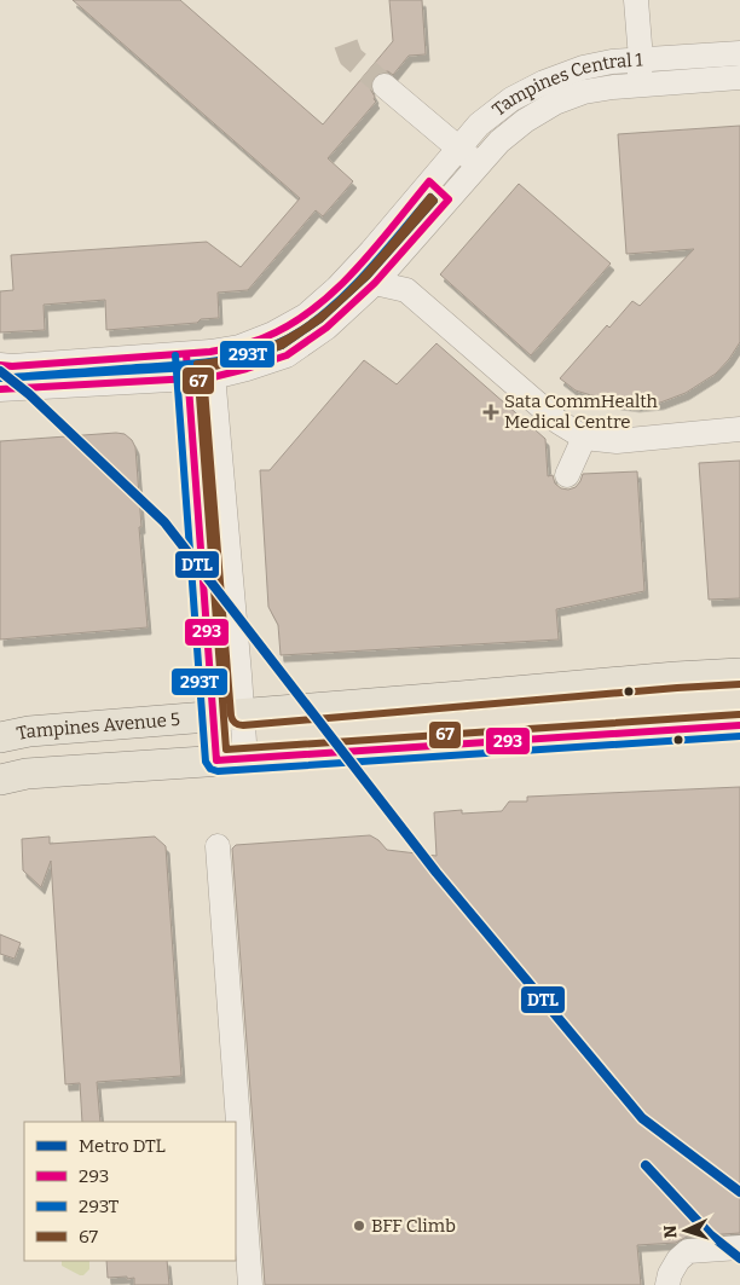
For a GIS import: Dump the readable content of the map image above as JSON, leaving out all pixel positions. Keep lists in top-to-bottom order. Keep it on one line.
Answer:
{"streets":{"main road":["Tampines Avenue 5"],"street":["Tampines Central 1"]},"places":{"health":["Sata CommHealth Medical Centre"],"other":["BFF Climb"]},"lines":["transit line 293","transit line 293T","transit line 67","metro line DTL"],"legend":["Metro DTL","293","293T","67"],"north":"left"}
